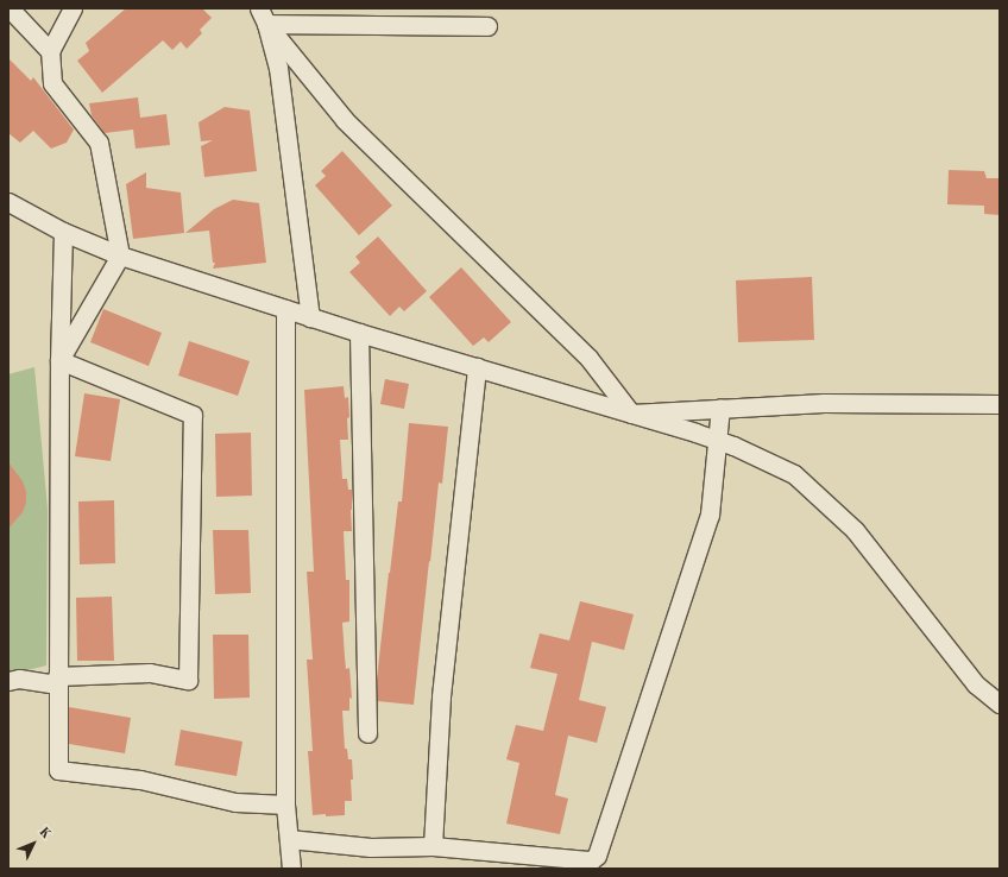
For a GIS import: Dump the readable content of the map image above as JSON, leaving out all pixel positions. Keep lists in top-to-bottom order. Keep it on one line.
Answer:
{"north":"top right"}
